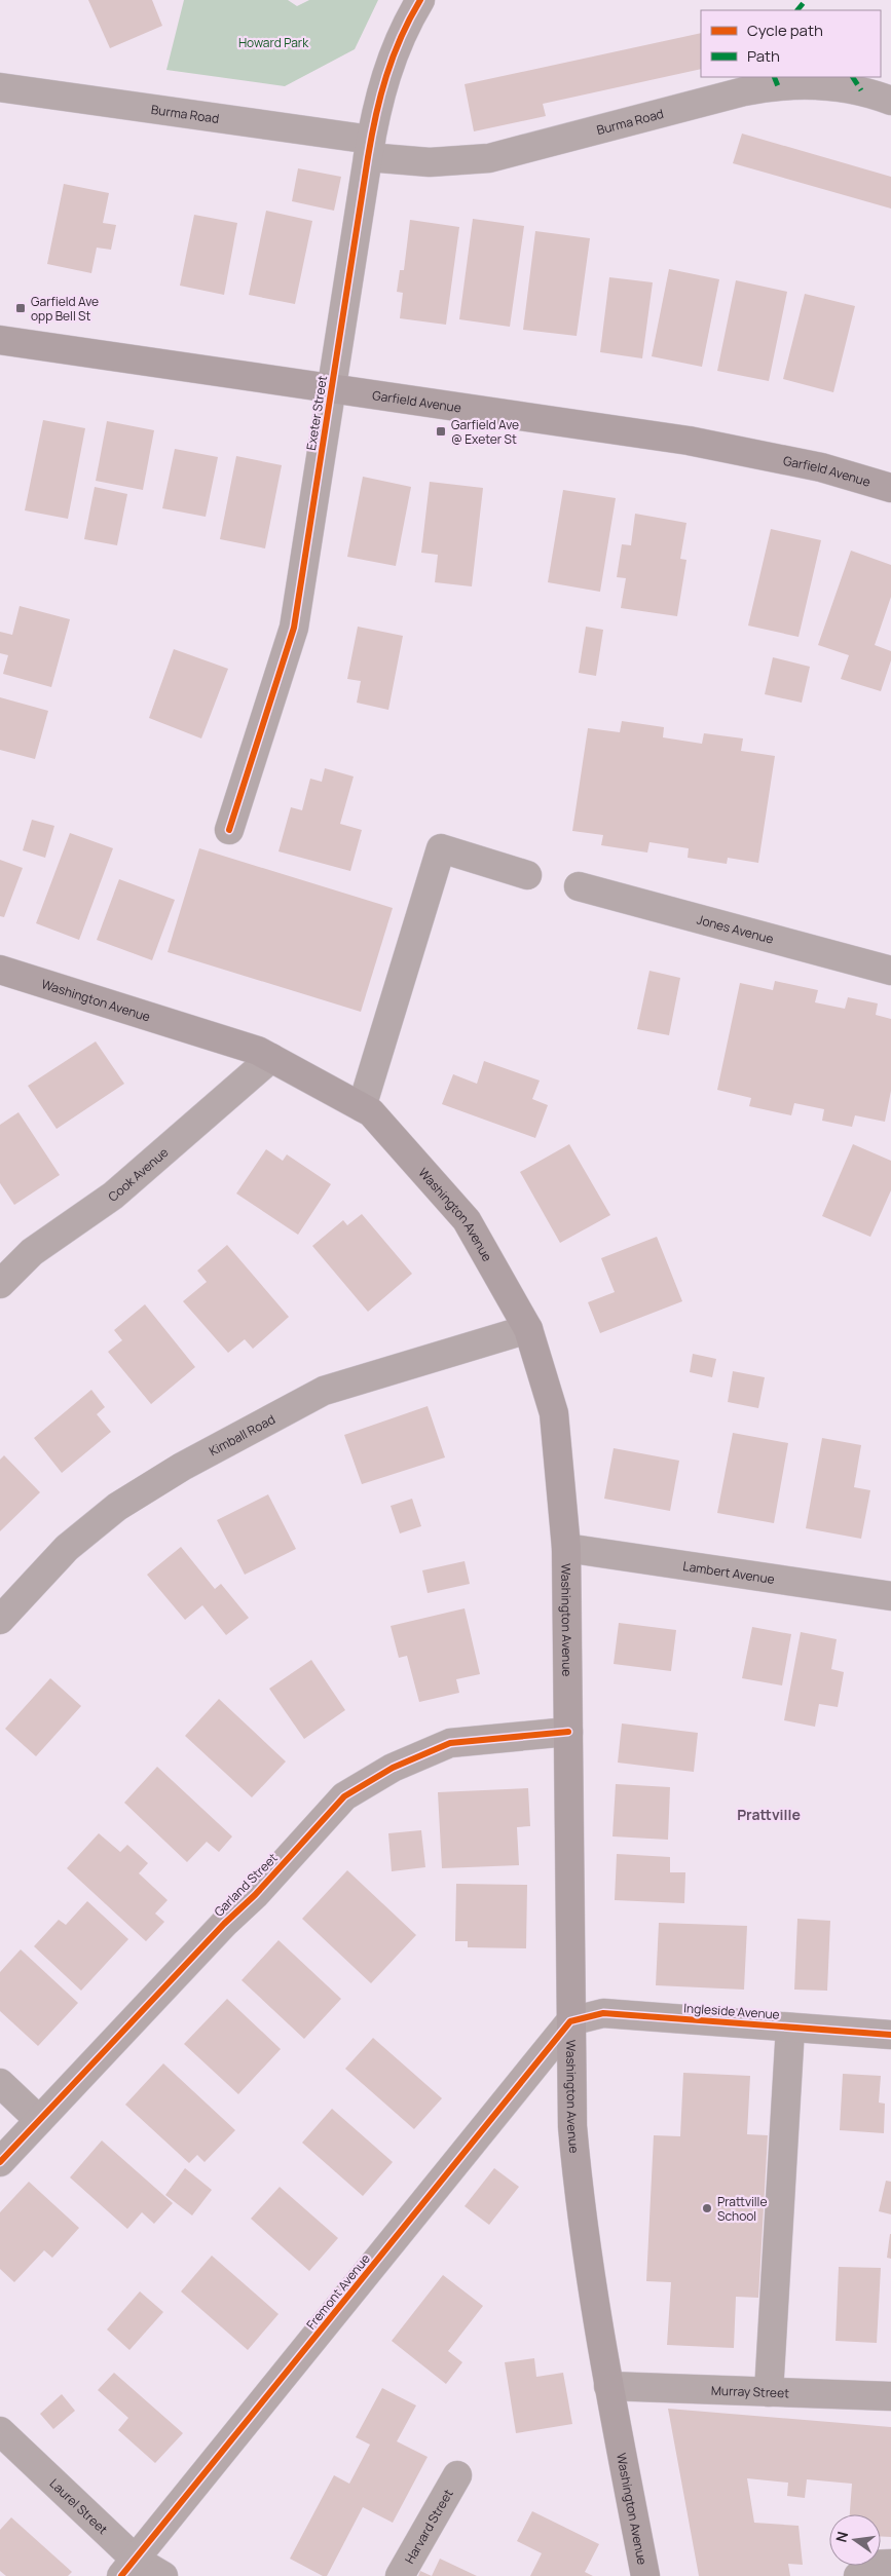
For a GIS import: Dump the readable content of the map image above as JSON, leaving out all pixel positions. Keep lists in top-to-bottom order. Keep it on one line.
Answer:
{"streets":{"main road":["Garfield Avenue","Washington Avenue"],"street":["Burma Road","Exeter Street","Jones Avenue","Cook Avenue","Kimball Road","Lambert Avenue","Garland Street","Ingleside Avenue","Fremont Avenue","Murray Street","Laurel Street","Harvard Street"]},"crossings":[["Burma Road","Exeter Street"],["Garfield Avenue","Exeter Street"],["Washington Avenue","Cook Avenue"],["Washington Avenue","Kimball Road"],["Washington Avenue","Lambert Avenue"],["Washington Avenue","Garland Street"],["Washington Avenue","Ingleside Avenue"],["Washington Avenue","Fremont Avenue"],["Washington Avenue","Murray Street"],["Ingleside Avenue","Fremont Avenue"],["Fremont Avenue","Laurel Street"]],"districts":["Prattville"],"parks":["Howard Park"],"places":{"transit":["Garfield Ave opp Bell St","Garfield Ave @ Exeter St"],"other":["Prattville School"]},"legend":["Cycle path","Path"],"north":"left"}
